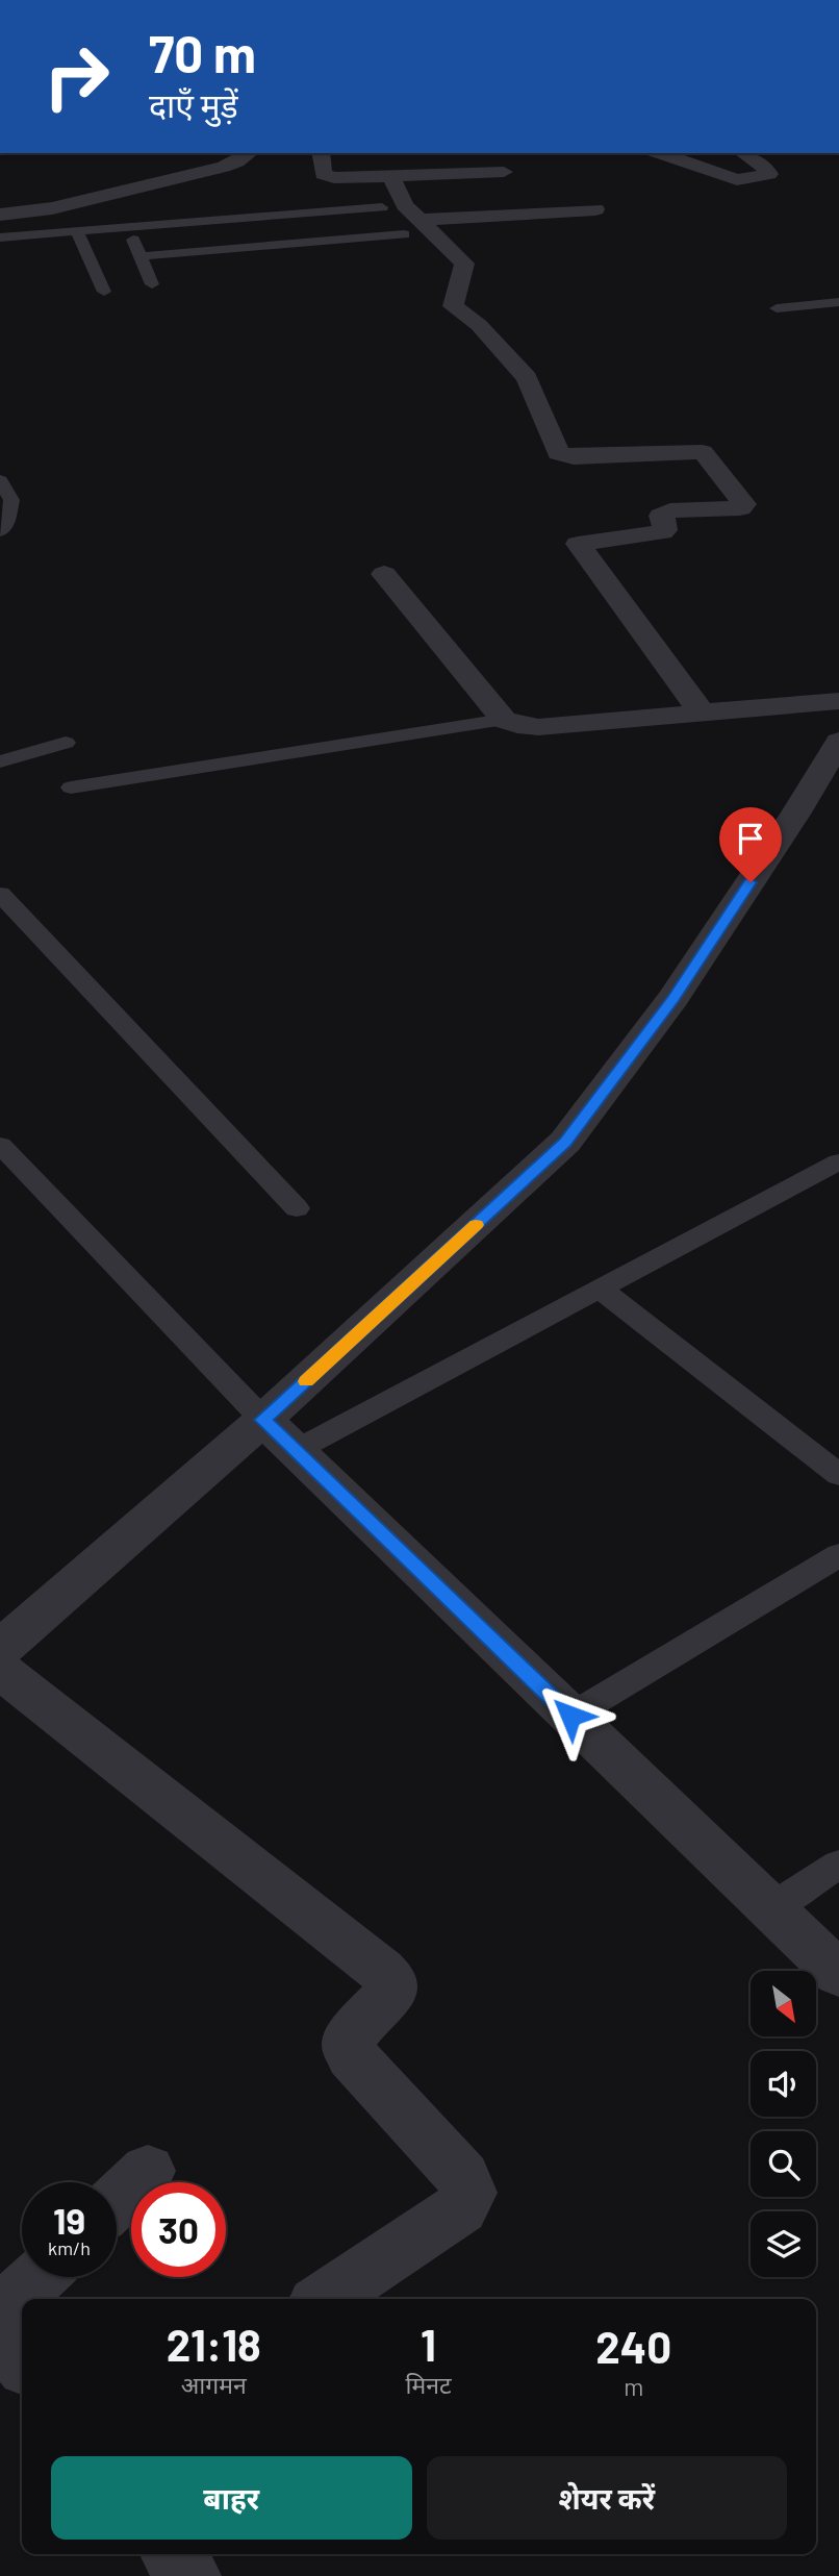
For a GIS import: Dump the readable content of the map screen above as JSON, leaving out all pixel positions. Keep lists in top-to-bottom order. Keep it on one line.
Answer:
{"north":"bottom right","page":{"turn":["70 m","दाएँ मुड़ें"],"speed":"19 km/h","limit":"30","eta":["21:18","आगमन","1","मिनट","240","m"],"buttons":["बाहर","शेयर करें"]}}
